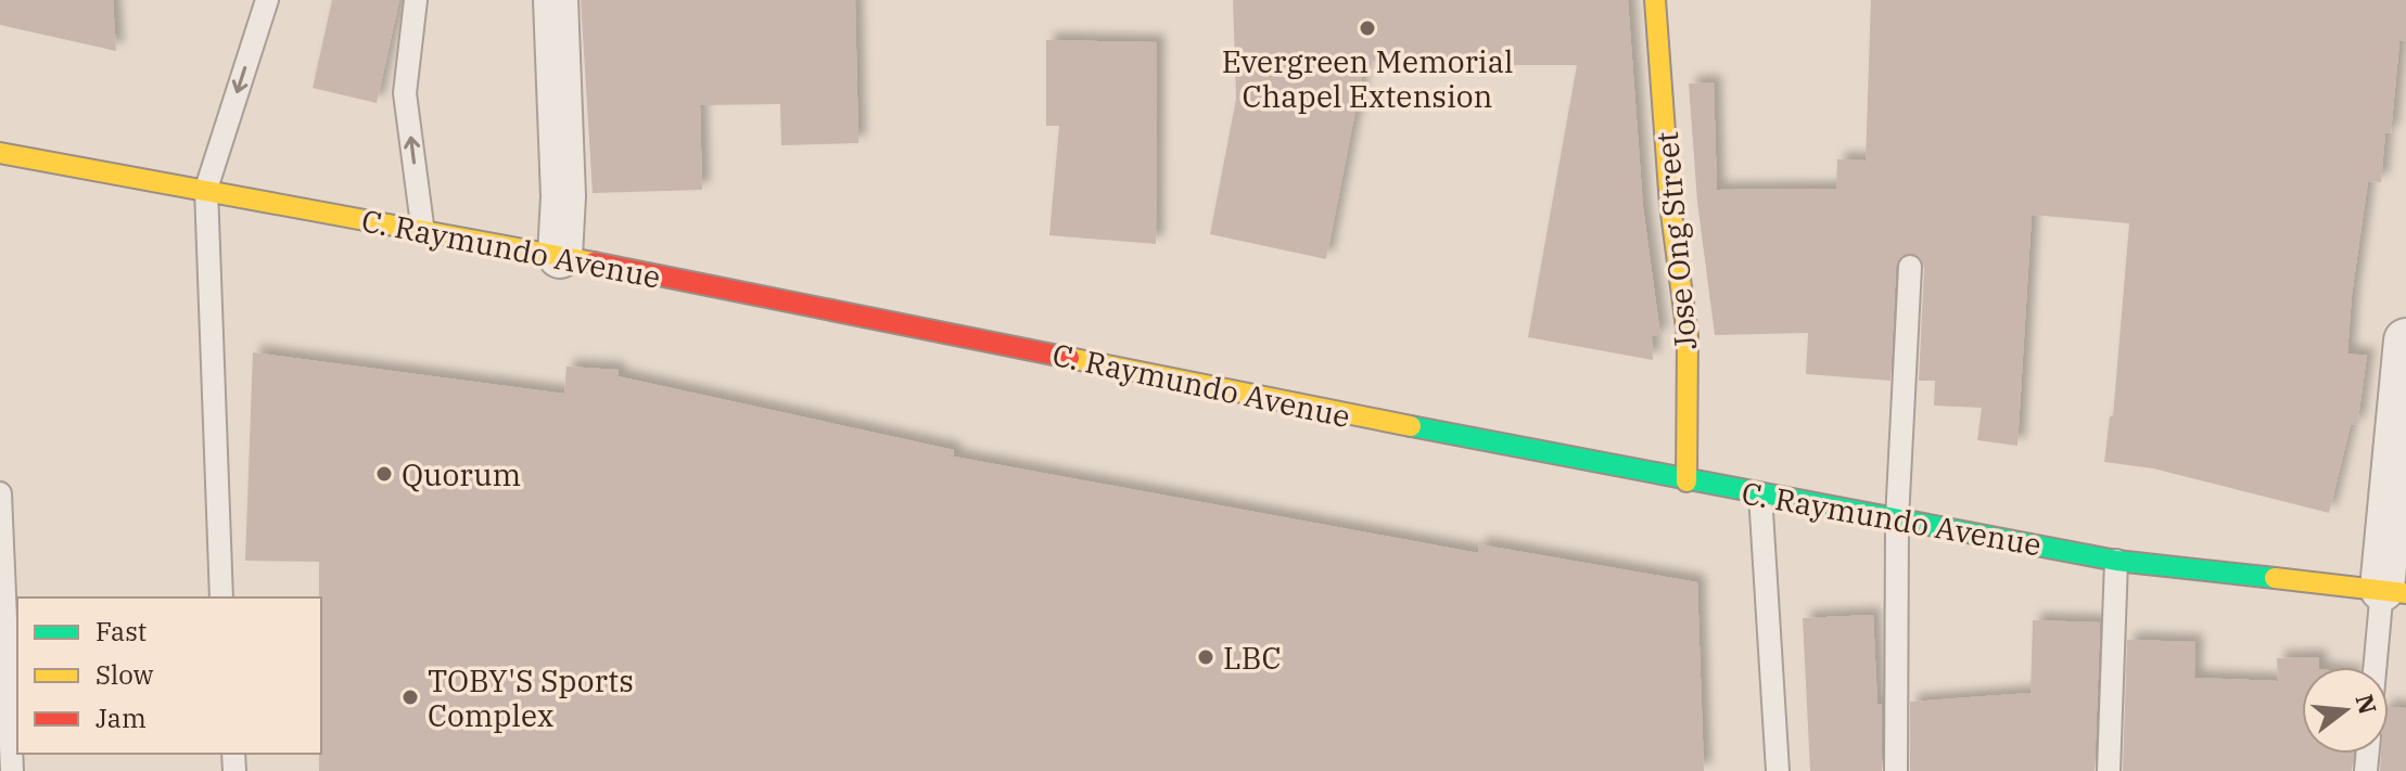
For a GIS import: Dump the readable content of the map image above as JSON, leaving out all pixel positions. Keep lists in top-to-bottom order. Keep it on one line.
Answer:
{"streets":{"main road":["Jose Ong Street","C. Raymundo Avenue"]},"crossings":[["Jose Ong Street","C. Raymundo Avenue"]],"places":["Evergreen Memorial Chapel Extension","Quorum","LBC","TOBY'S Sports Complex"],"legend":["Fast","Slow","Jam"],"north":"right"}
